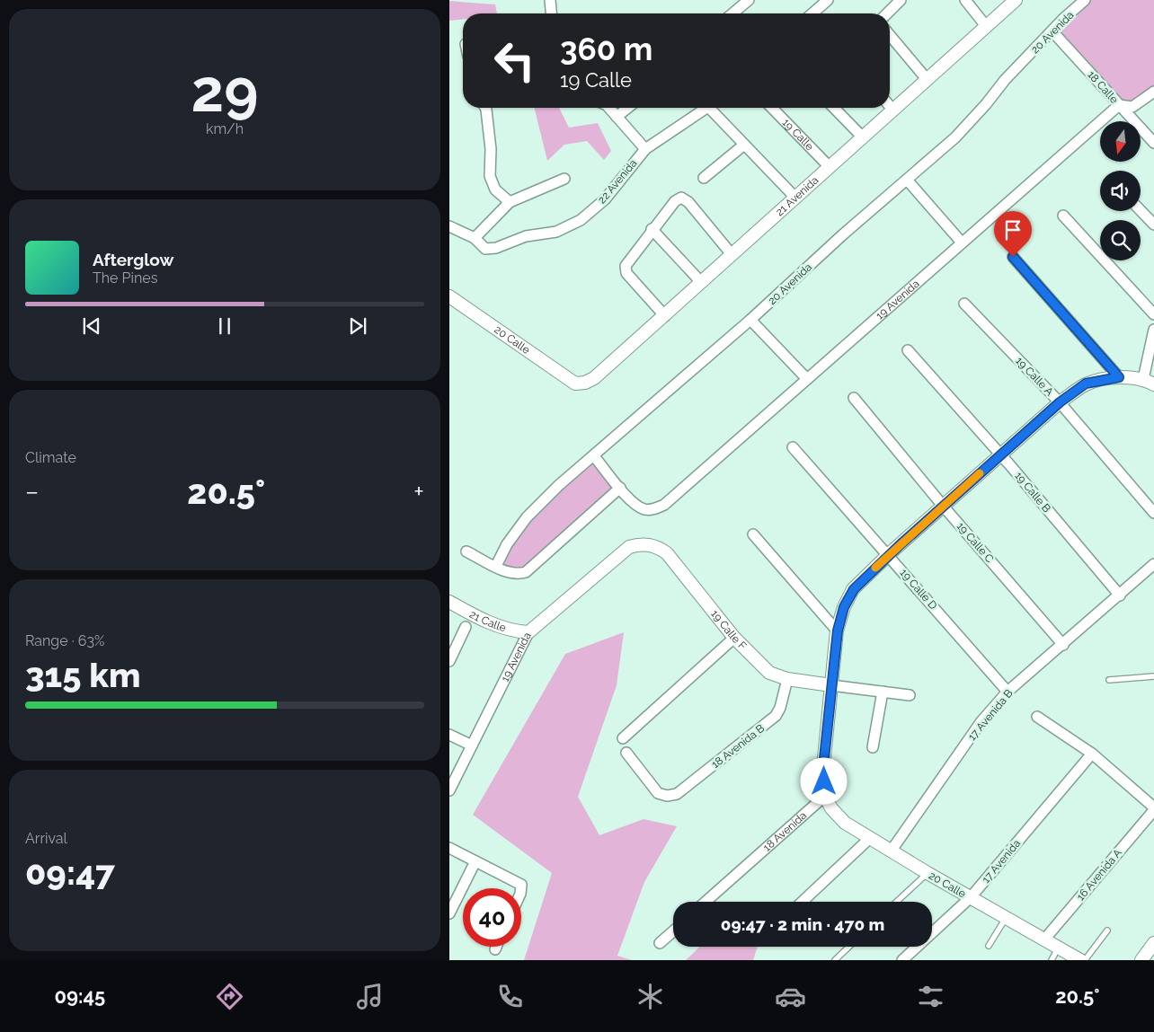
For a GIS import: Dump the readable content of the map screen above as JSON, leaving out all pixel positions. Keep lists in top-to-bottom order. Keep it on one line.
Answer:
{"streets":{"street":["20 Avenida","18 Calle","19 Calle","22 Avenida","21 Avenida","19 Avenida","20 Calle","19 Calle A","19 Calle B","19 Calle C","19 Calle D","21 Calle","19 Calle F","17 Avenida B","18 Avenida B","18 Avenida","17 Avenida","16 Avenida A"]},"crossings":[["20 Avenida","18 Calle"],["18 Calle","19 Avenida"],["19 Calle","21 Avenida"],["21 Avenida","20 Calle"],["19 Avenida","21 Calle"],["19 Avenida","19 Calle F"],["20 Calle","17 Avenida B"],["20 Calle","18 Avenida"],["20 Calle","17 Avenida"],["20 Calle","16 Avenida A"],["19 Calle B","17 Avenida B"],["19 Calle C","17 Avenida B"],["19 Calle D","17 Avenida B"],["19 Calle F","18 Avenida B"]],"north":"bottom","page":{"tile":[["29","km/h"],"Climate",["Range · 63%","315 km"],["Arrival","09:47"]],"turn":["360 m","19 Calle"],"song":["Afterglow","The Pines"],"heat":["−","20.5°","+"],"limit":"40","trip":"09:47 · 2 min · 470 m","tabs":["09:45","20.5°"]}}
